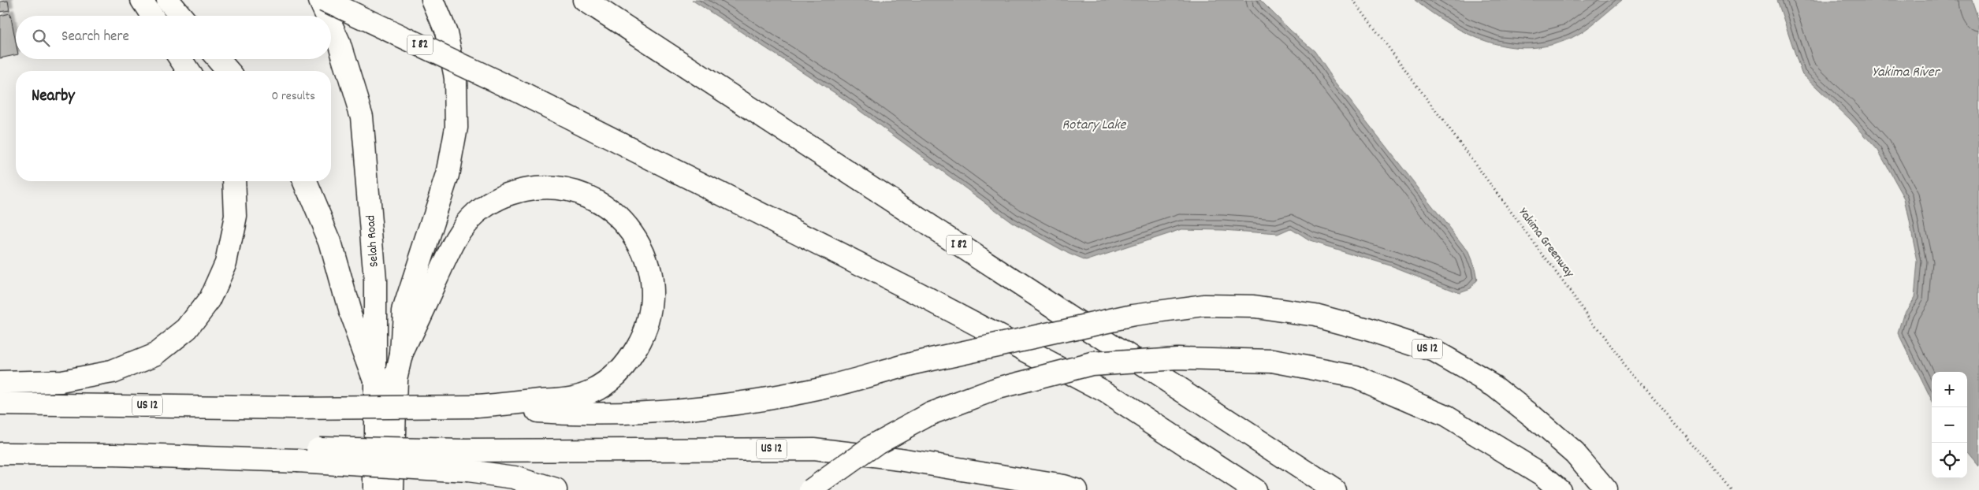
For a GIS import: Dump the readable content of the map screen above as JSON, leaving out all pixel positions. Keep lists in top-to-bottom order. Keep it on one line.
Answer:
{"streets":{"main road":["I 82","Selah Road","US 12"],"path":["Yakima Greenway"]},"water":["Yakima River","Rotary Lake"],"page":{"search":"Search here","heading":["Nearby","0 results"],"map_buttons":["+","−"]}}
